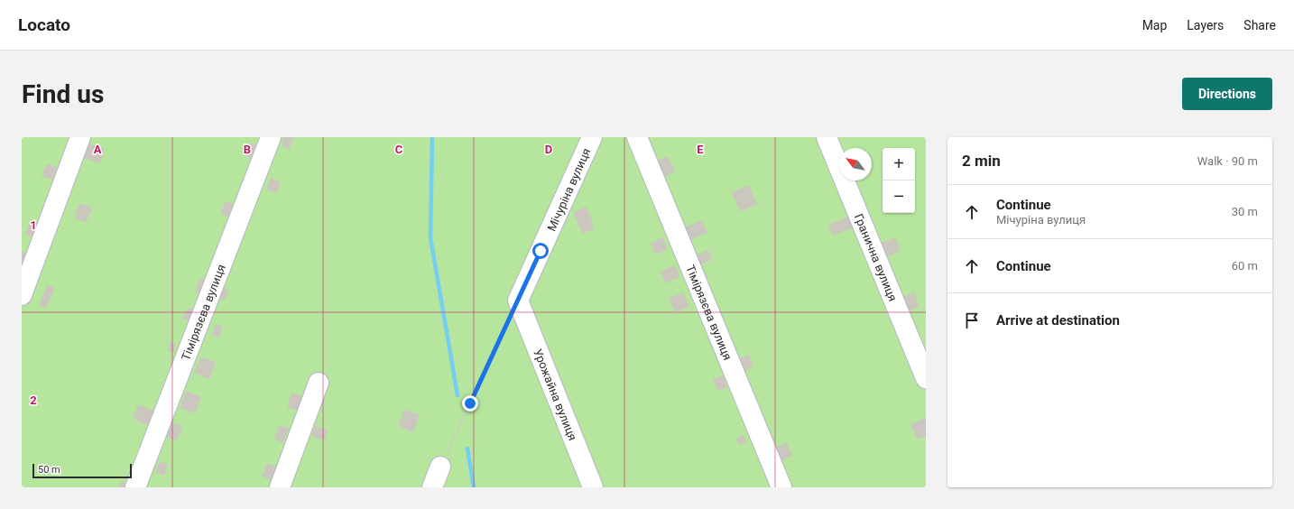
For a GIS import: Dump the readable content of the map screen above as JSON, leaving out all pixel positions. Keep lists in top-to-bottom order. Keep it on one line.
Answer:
{"streets":{"lane":["Мічуріна вулиця","Гранична вулиця","Тімірязєва вулиця","Урожайна вулиця"]},"crossings":[["Мічуріна вулиця","Урожайна вулиця"]],"scale_bar":"50 m","north":"top left","page":{"header":"Locato","nav":["Map","Layers","Share"],"buttons":"Directions","title":"Find us","heading":["2 min","Walk · 90 m"],"map_buttons":["+","−"],"list":[["Continue","Мічуріна вулиця","30 m"],["Continue","60 m"],"Arrive at destination"],"scale":"50 m"},"grid":{"columns":["A","B","C","D","E"],"rows":["1","2"]}}
